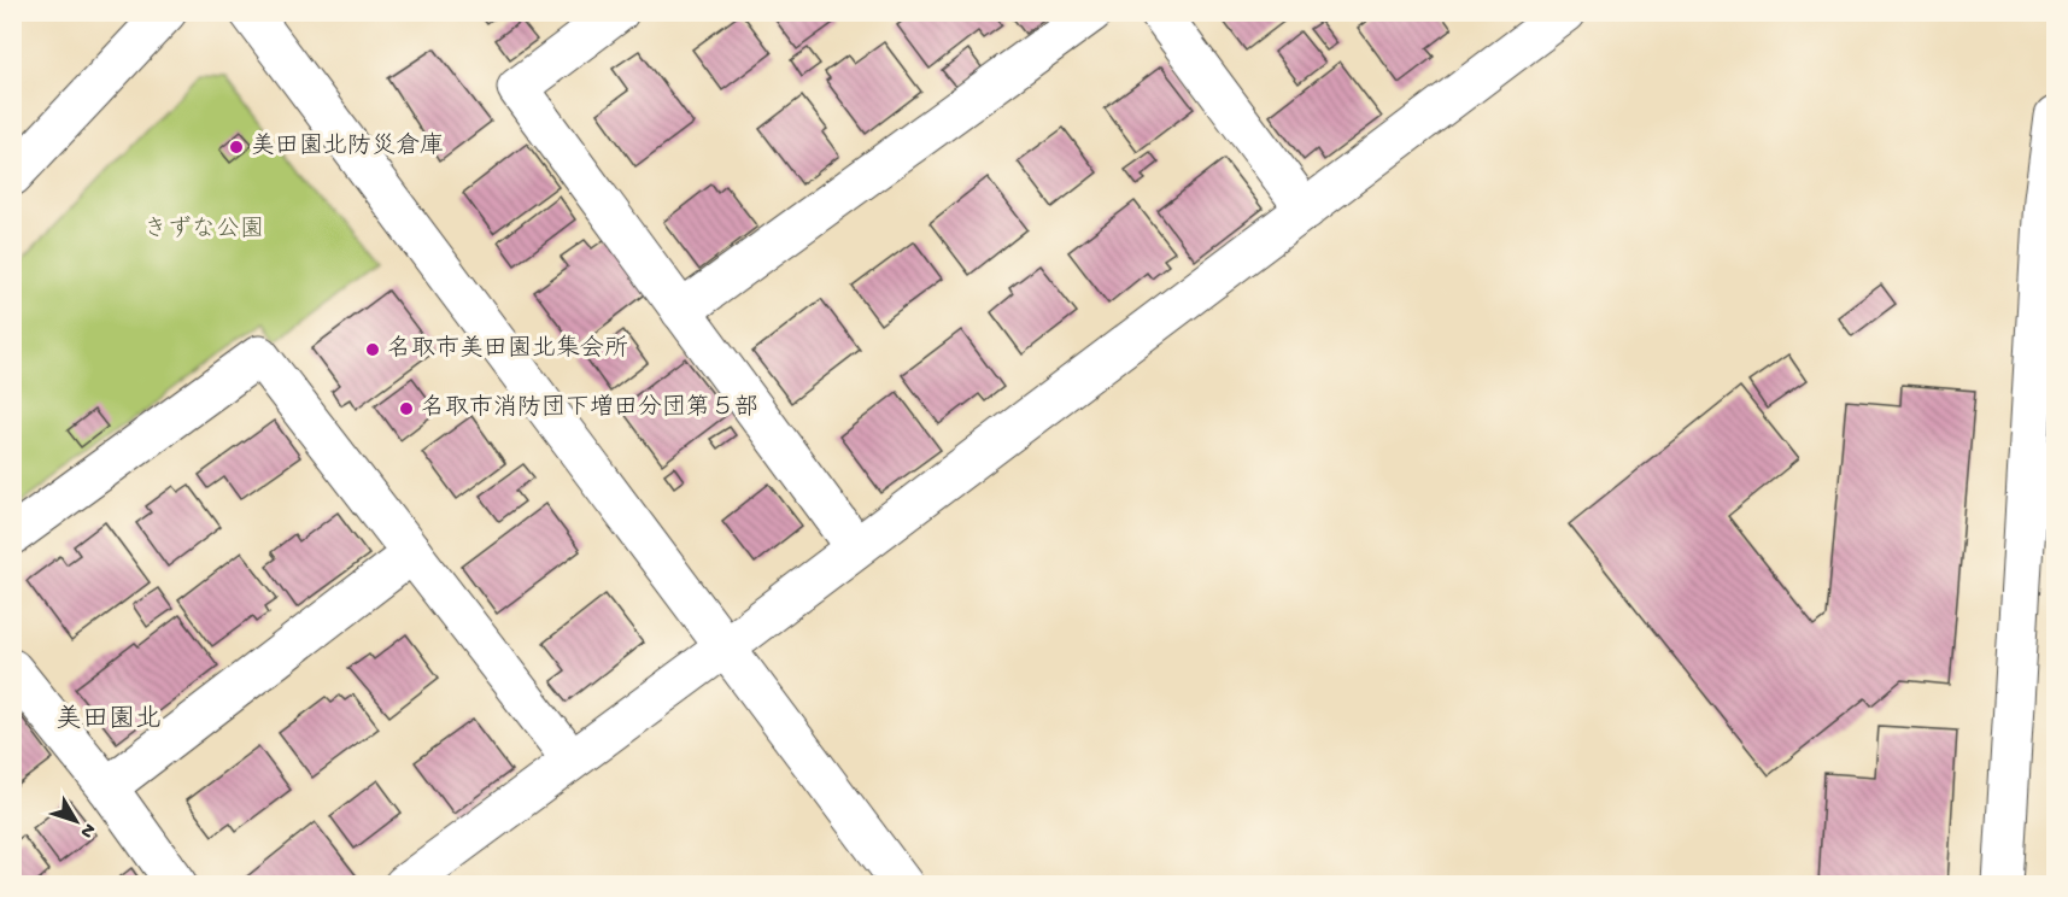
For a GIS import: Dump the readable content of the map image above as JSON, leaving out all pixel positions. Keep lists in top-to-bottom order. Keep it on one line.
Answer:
{"districts":["美田園北"],"parks":["きずな公園"],"places":["美田園北防災倉庫","名取市美田園北集会所","名取市消防団下増田分団第５部"],"north":"bottom right"}
